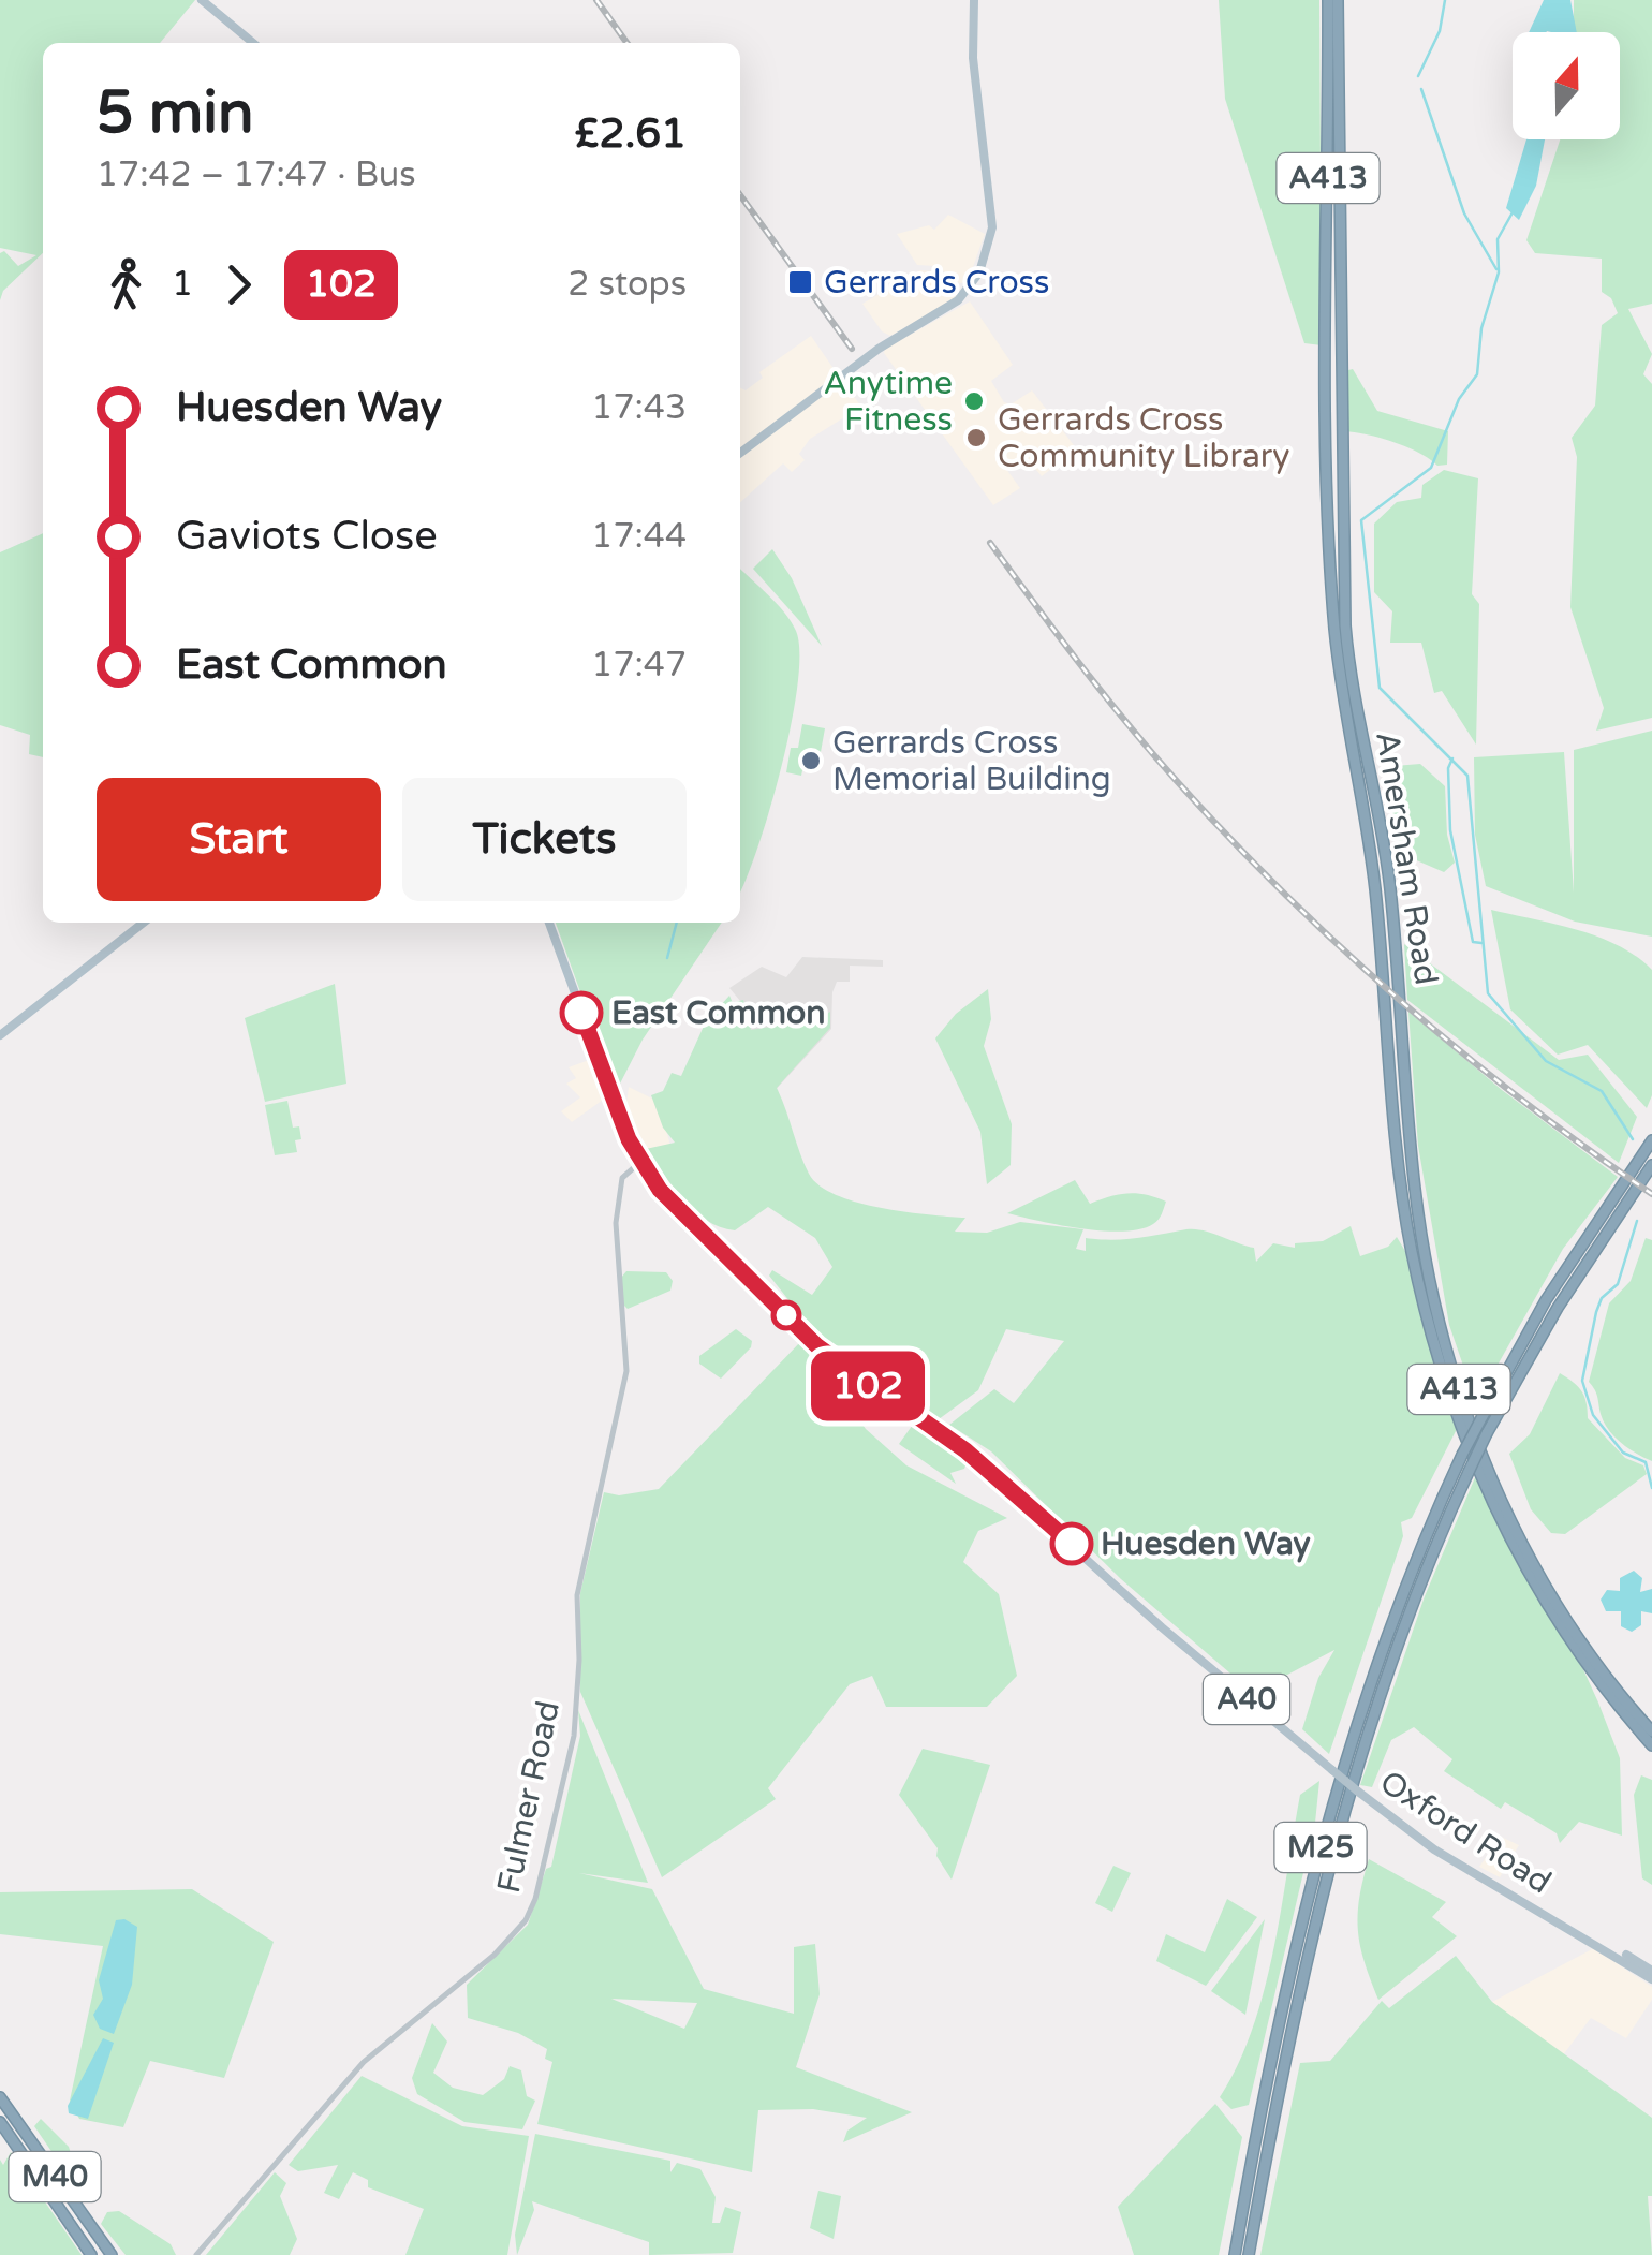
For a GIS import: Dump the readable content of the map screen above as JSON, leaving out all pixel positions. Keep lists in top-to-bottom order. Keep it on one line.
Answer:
{"streets":{"highway":["A413","Amersham Road","M25","M40"],"main road":["A40","Oxford Road"],"street":["Fulmer Road"]},"crossings":[["A40","Oxford Road"],["Fulmer Road","Oxford Road"]],"places":{"transit":["Gerrards Cross"],"other":["Anytime Fitness","Gerrards Cross Community Library","Gerrards Cross Memorial Building","East Common","Huesden Way"]},"lines":["bus line 102"],"north":"top","page":{"on_map":"102","heading":["5 min","17:42 – 17:47 · Bus","£2.61"],"legs":["1","102","2 stops"],"list":[{"name":"Huesden Way","value":"17:43"},{"name":"Gaviots Close","value":"17:44"},{"name":"East Common","value":"17:47"}],"buttons":["Start","Tickets"]}}
